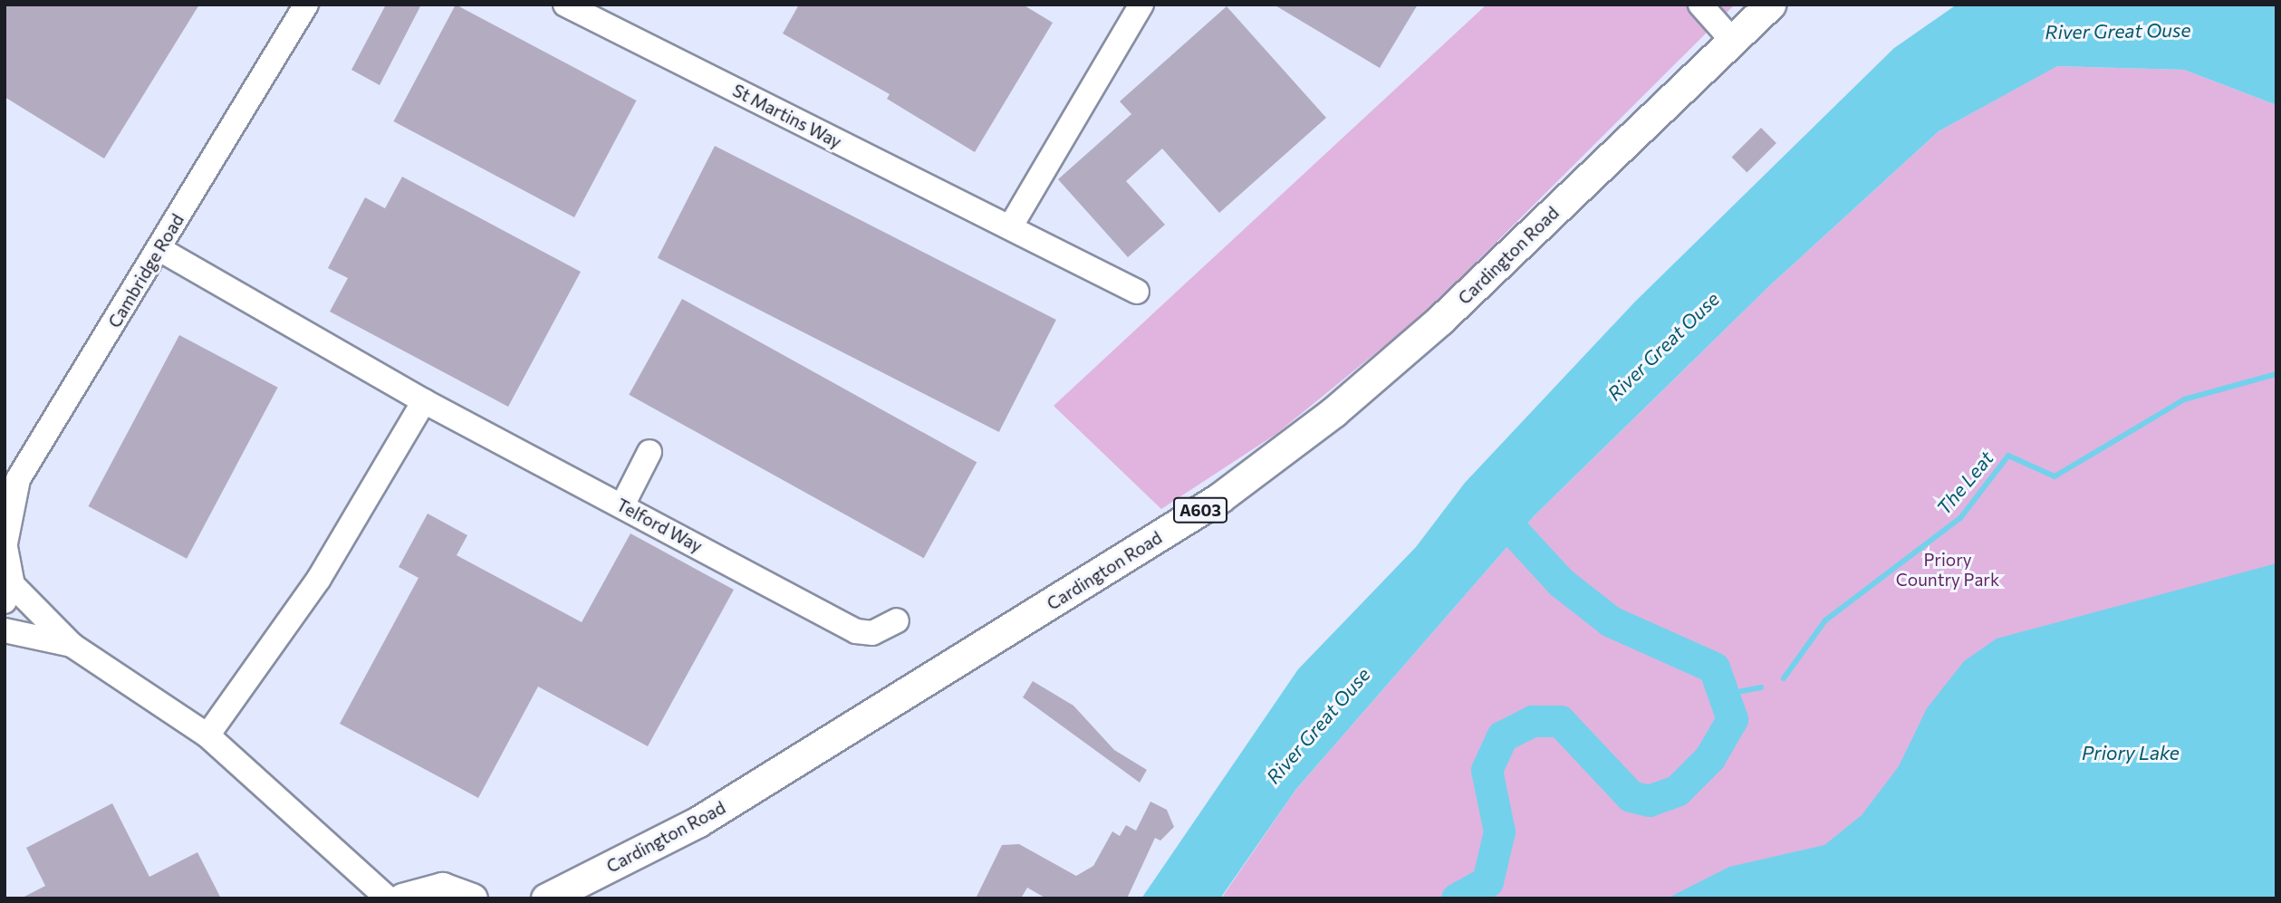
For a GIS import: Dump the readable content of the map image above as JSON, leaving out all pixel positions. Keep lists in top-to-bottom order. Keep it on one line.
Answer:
{"streets":{"main road":["Cardington Road","A603"],"street":["St Martins Way","Cambridge Road","Telford Way"]},"crossings":[["Cambridge Road","Telford Way"]],"water":["River Great Ouse","The Leat","Priory Lake"],"parks":["Priory Country Park"]}
